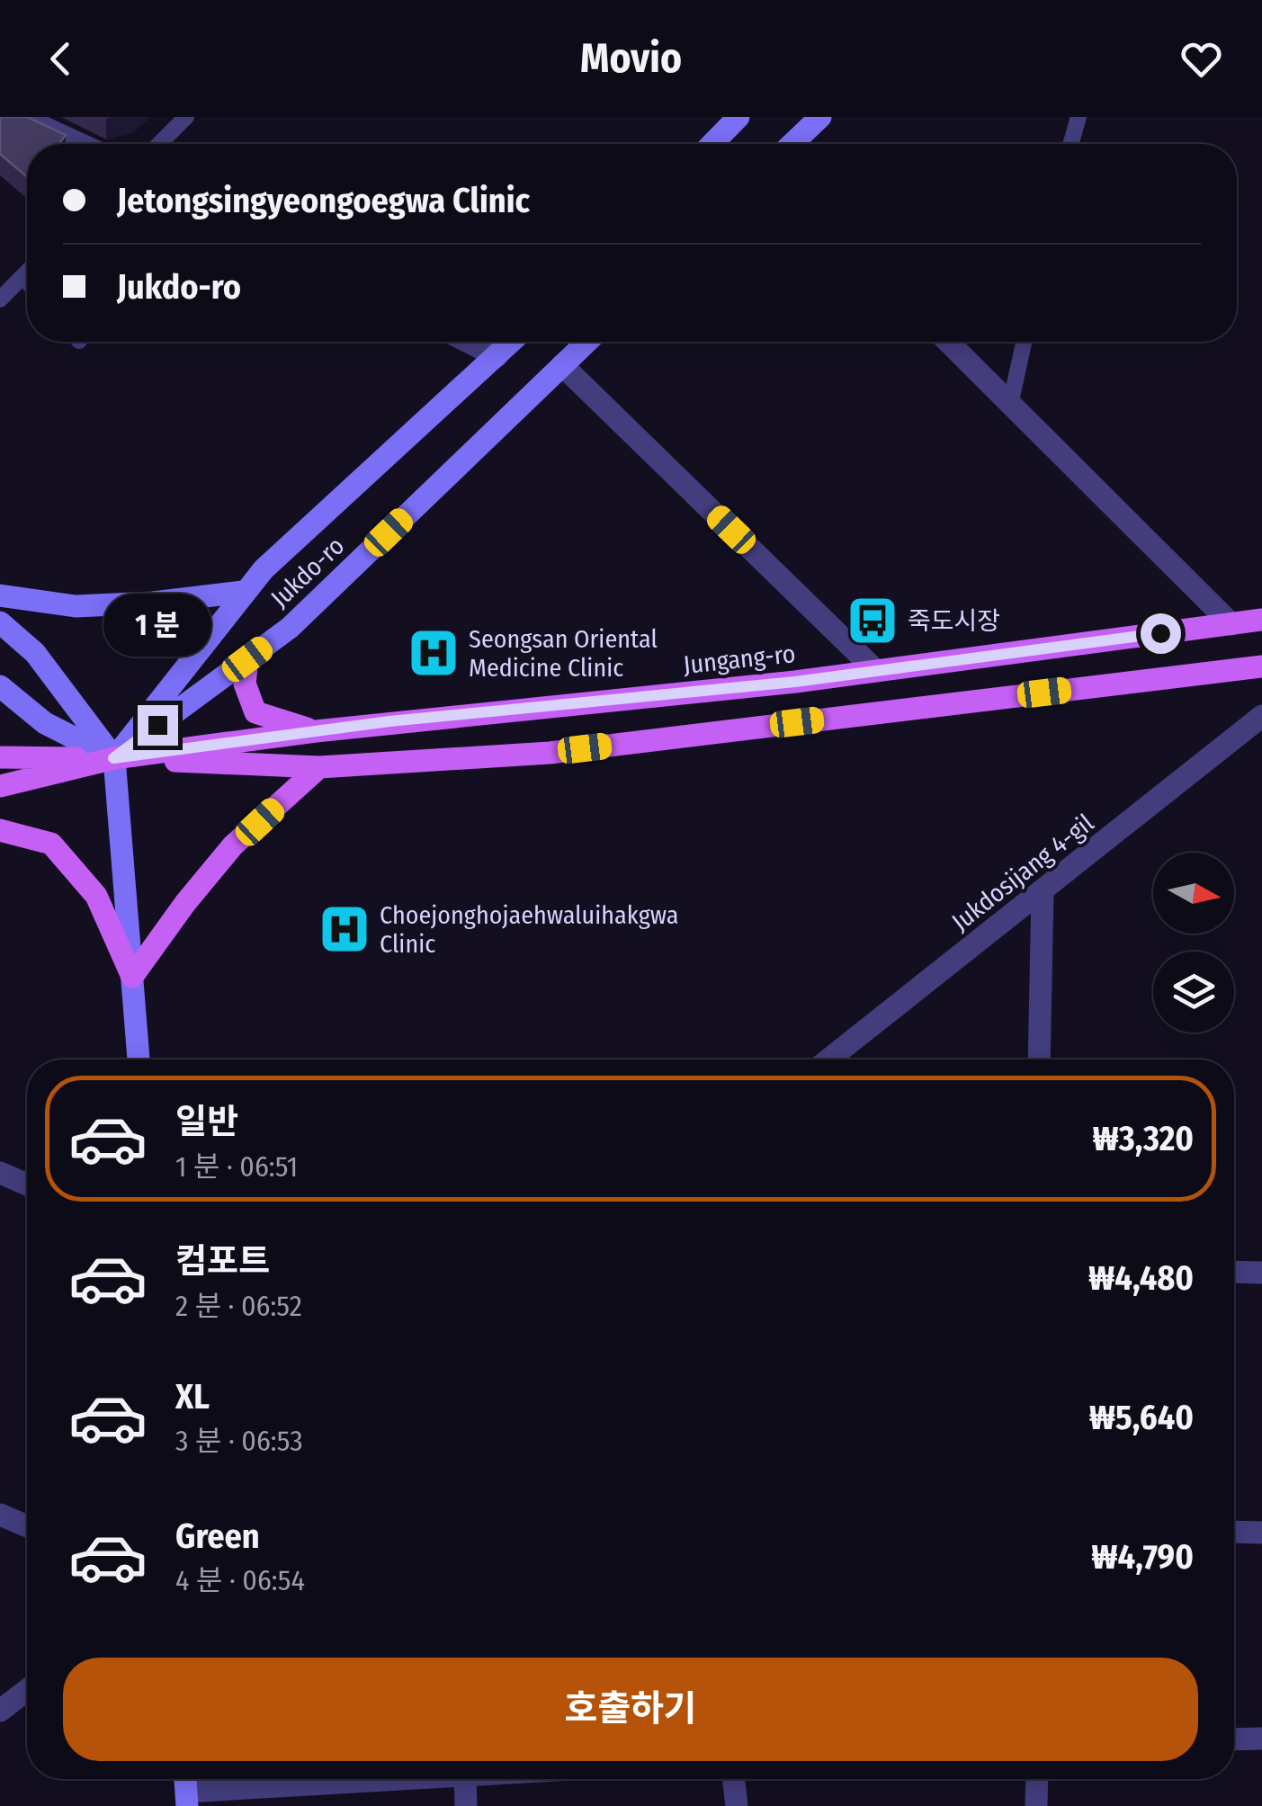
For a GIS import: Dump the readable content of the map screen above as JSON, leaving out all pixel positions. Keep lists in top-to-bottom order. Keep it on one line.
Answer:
{"streets":{"main road":["Jukdo-ro","Jungang-ro"],"street":["Jukdosijang 4-gil"]},"crossings":[["Jukdo-ro","Jungang-ro"]],"places":{"bus stop":["죽도시장"],"hospital":["Seongsan Oriental Medicine Clinic","Choejonghojaehwaluihakgwa Clinic"]},"north":"right","page":{"header":"Movio","banner":["Jetongsingyeongoegwa Clinic","Jukdo-ro"],"bubble":"1 분","list":[{"name":"일반","note":"1 분 · 06:51","value":"₩3,320"},{"name":"컴포트","note":"2 분 · 06:52","value":"₩4,480"},{"name":"XL","note":"3 분 · 06:53","value":"₩5,640"},{"name":"Green","note":"4 분 · 06:54","value":"₩4,790"}],"buttons":"호출하기"}}
